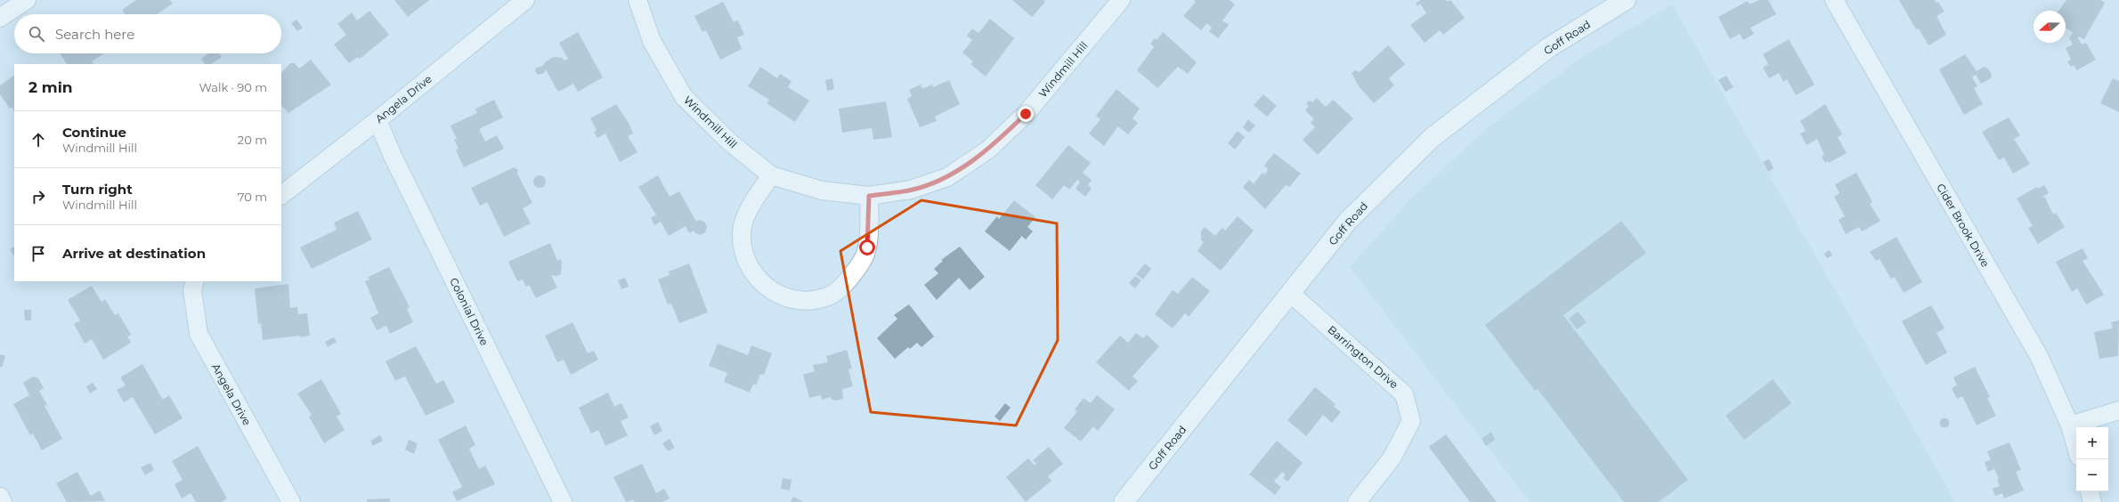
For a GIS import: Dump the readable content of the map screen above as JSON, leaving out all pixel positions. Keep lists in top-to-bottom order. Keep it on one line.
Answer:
{"streets":{"street":["Goff Road","Windmill Hill","Angela Drive","Cider Brook Drive","Colonial Drive","Barrington Drive"]},"crossings":[["Goff Road","Barrington Drive"],["Angela Drive","Colonial Drive"]],"north":"left","page":{"search":"Search here","heading":["2 min","Walk · 90 m"],"list":[["Continue","Windmill Hill","20 m"],["Turn right","Windmill Hill","70 m"],"Arrive at destination"],"map_buttons":["+","−"]}}
